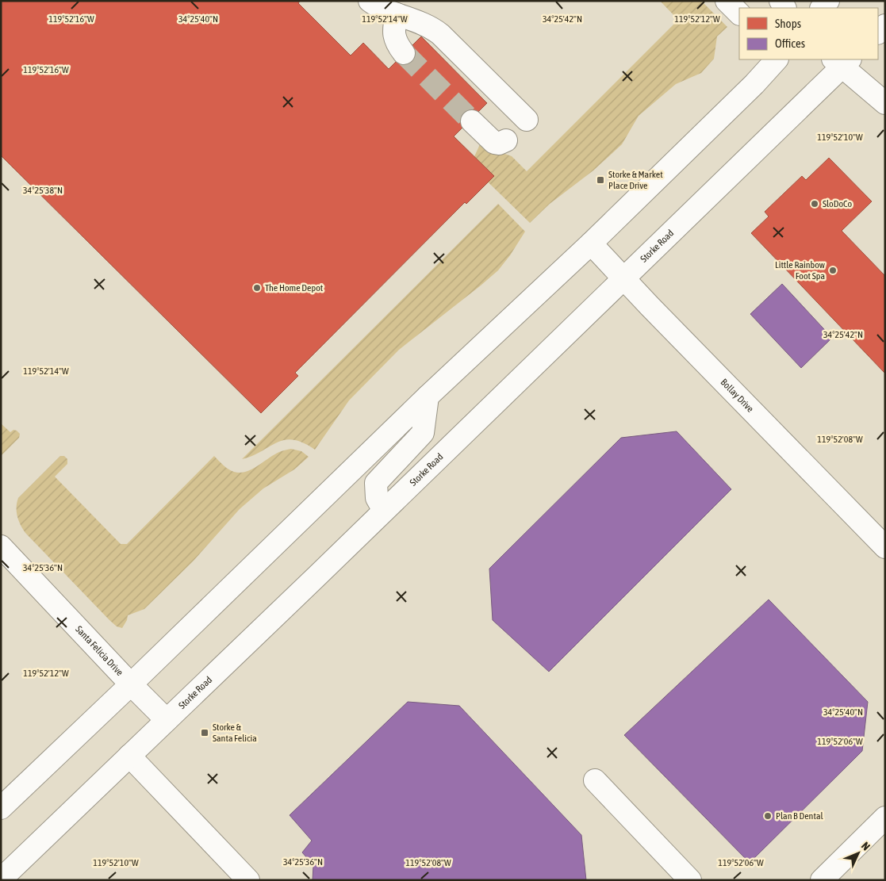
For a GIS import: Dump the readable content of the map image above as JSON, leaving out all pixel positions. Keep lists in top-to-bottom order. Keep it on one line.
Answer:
{"streets":{"main road":["Storke Road","Bollay Drive","Santa Felicia Drive"]},"crossings":[["Storke Road","Bollay Drive"],["Storke Road","Santa Felicia Drive"]],"places":{"transit":["Storke & Market Place Drive","Storke & Santa Felicia"],"other":["SloDoCo","Little Rainbow Foot Spa","The Home Depot","Plan B Dental"]},"legend":["Shops","Offices"],"north":"top right","coordinates":["119°52'16\"W","119°52'14\"W","119°52'12\"W","34°25'40\"N","34°25'42\"N","119°52'10\"W","34°25'38\"N","119°52'08\"W","34°25'36\"N","119°52'06\"W"]}
